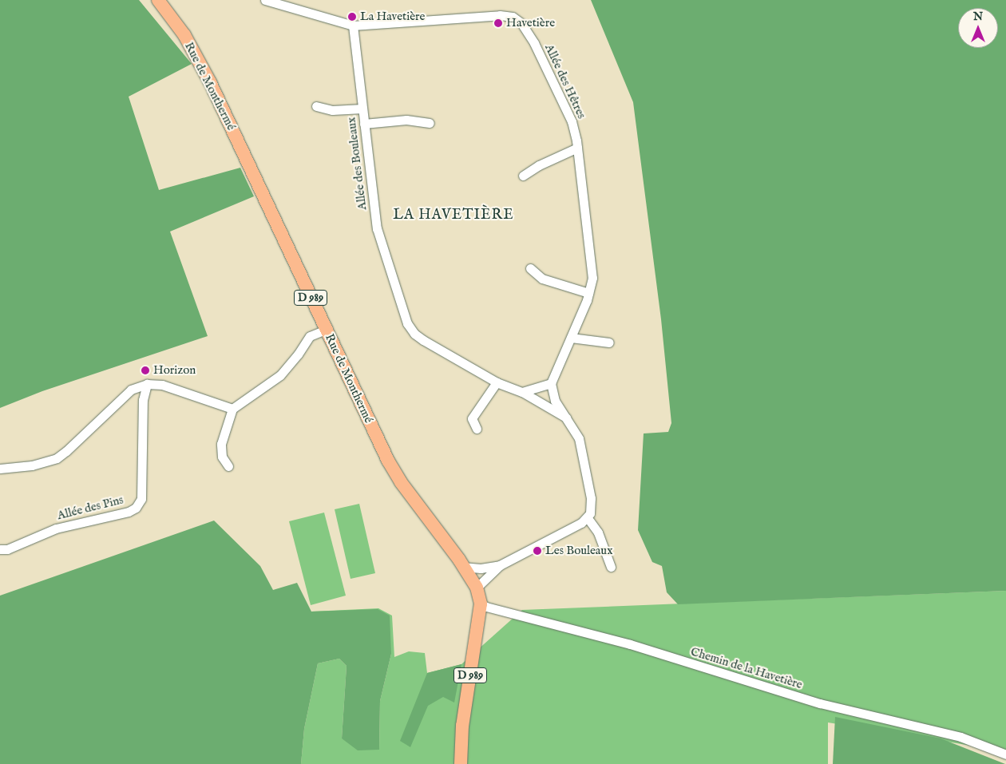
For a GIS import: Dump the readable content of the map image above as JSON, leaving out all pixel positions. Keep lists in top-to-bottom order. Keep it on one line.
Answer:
{"streets":{"main road":["Rue de Monthermé","D 989"],"street":["Allée des Hêtres","Allée des Bouleaux","Allée des Pins","Chemin de la Havetière"]},"crossings":[["Allée des Hêtres","Allée des Bouleaux"],["Rue de Monthermé","Chemin de la Havetière"]],"districts":["LA HAVETIÈRE"],"places":["La Havetière","Havetière","Horizon","Les Bouleaux"],"north":"top"}
